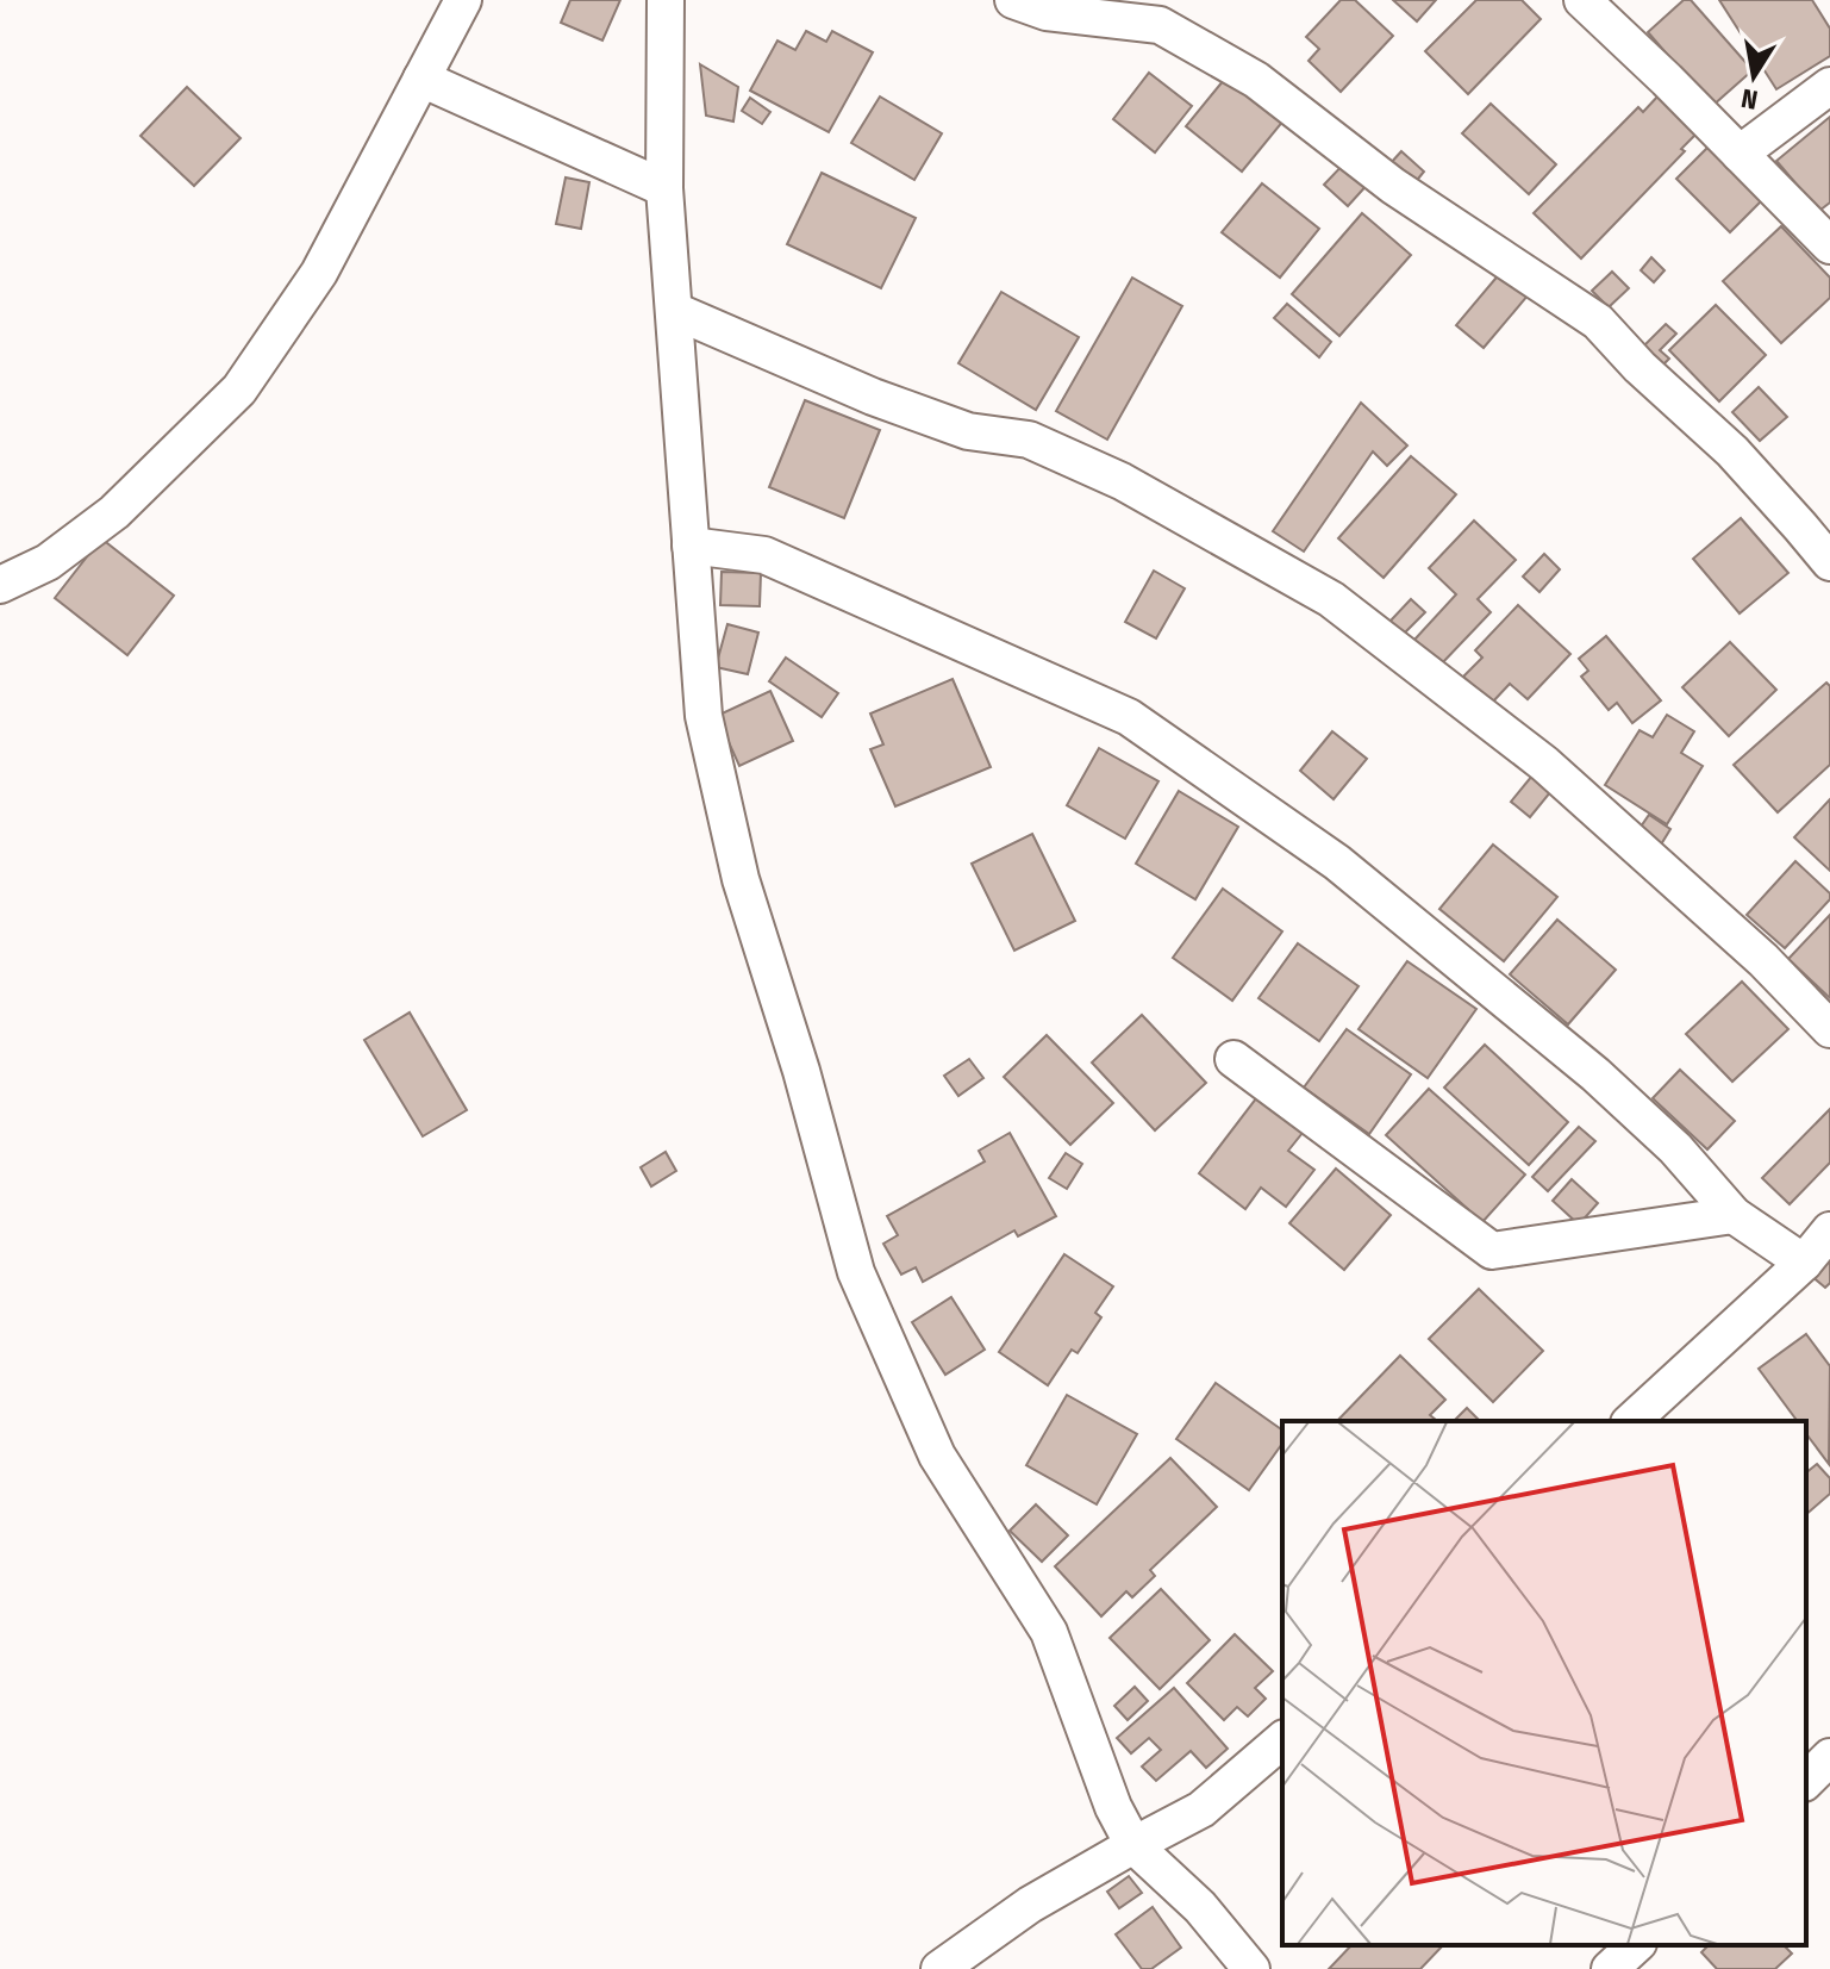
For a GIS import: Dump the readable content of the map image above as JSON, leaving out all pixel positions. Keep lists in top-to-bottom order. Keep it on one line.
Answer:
{"north":"bottom"}
